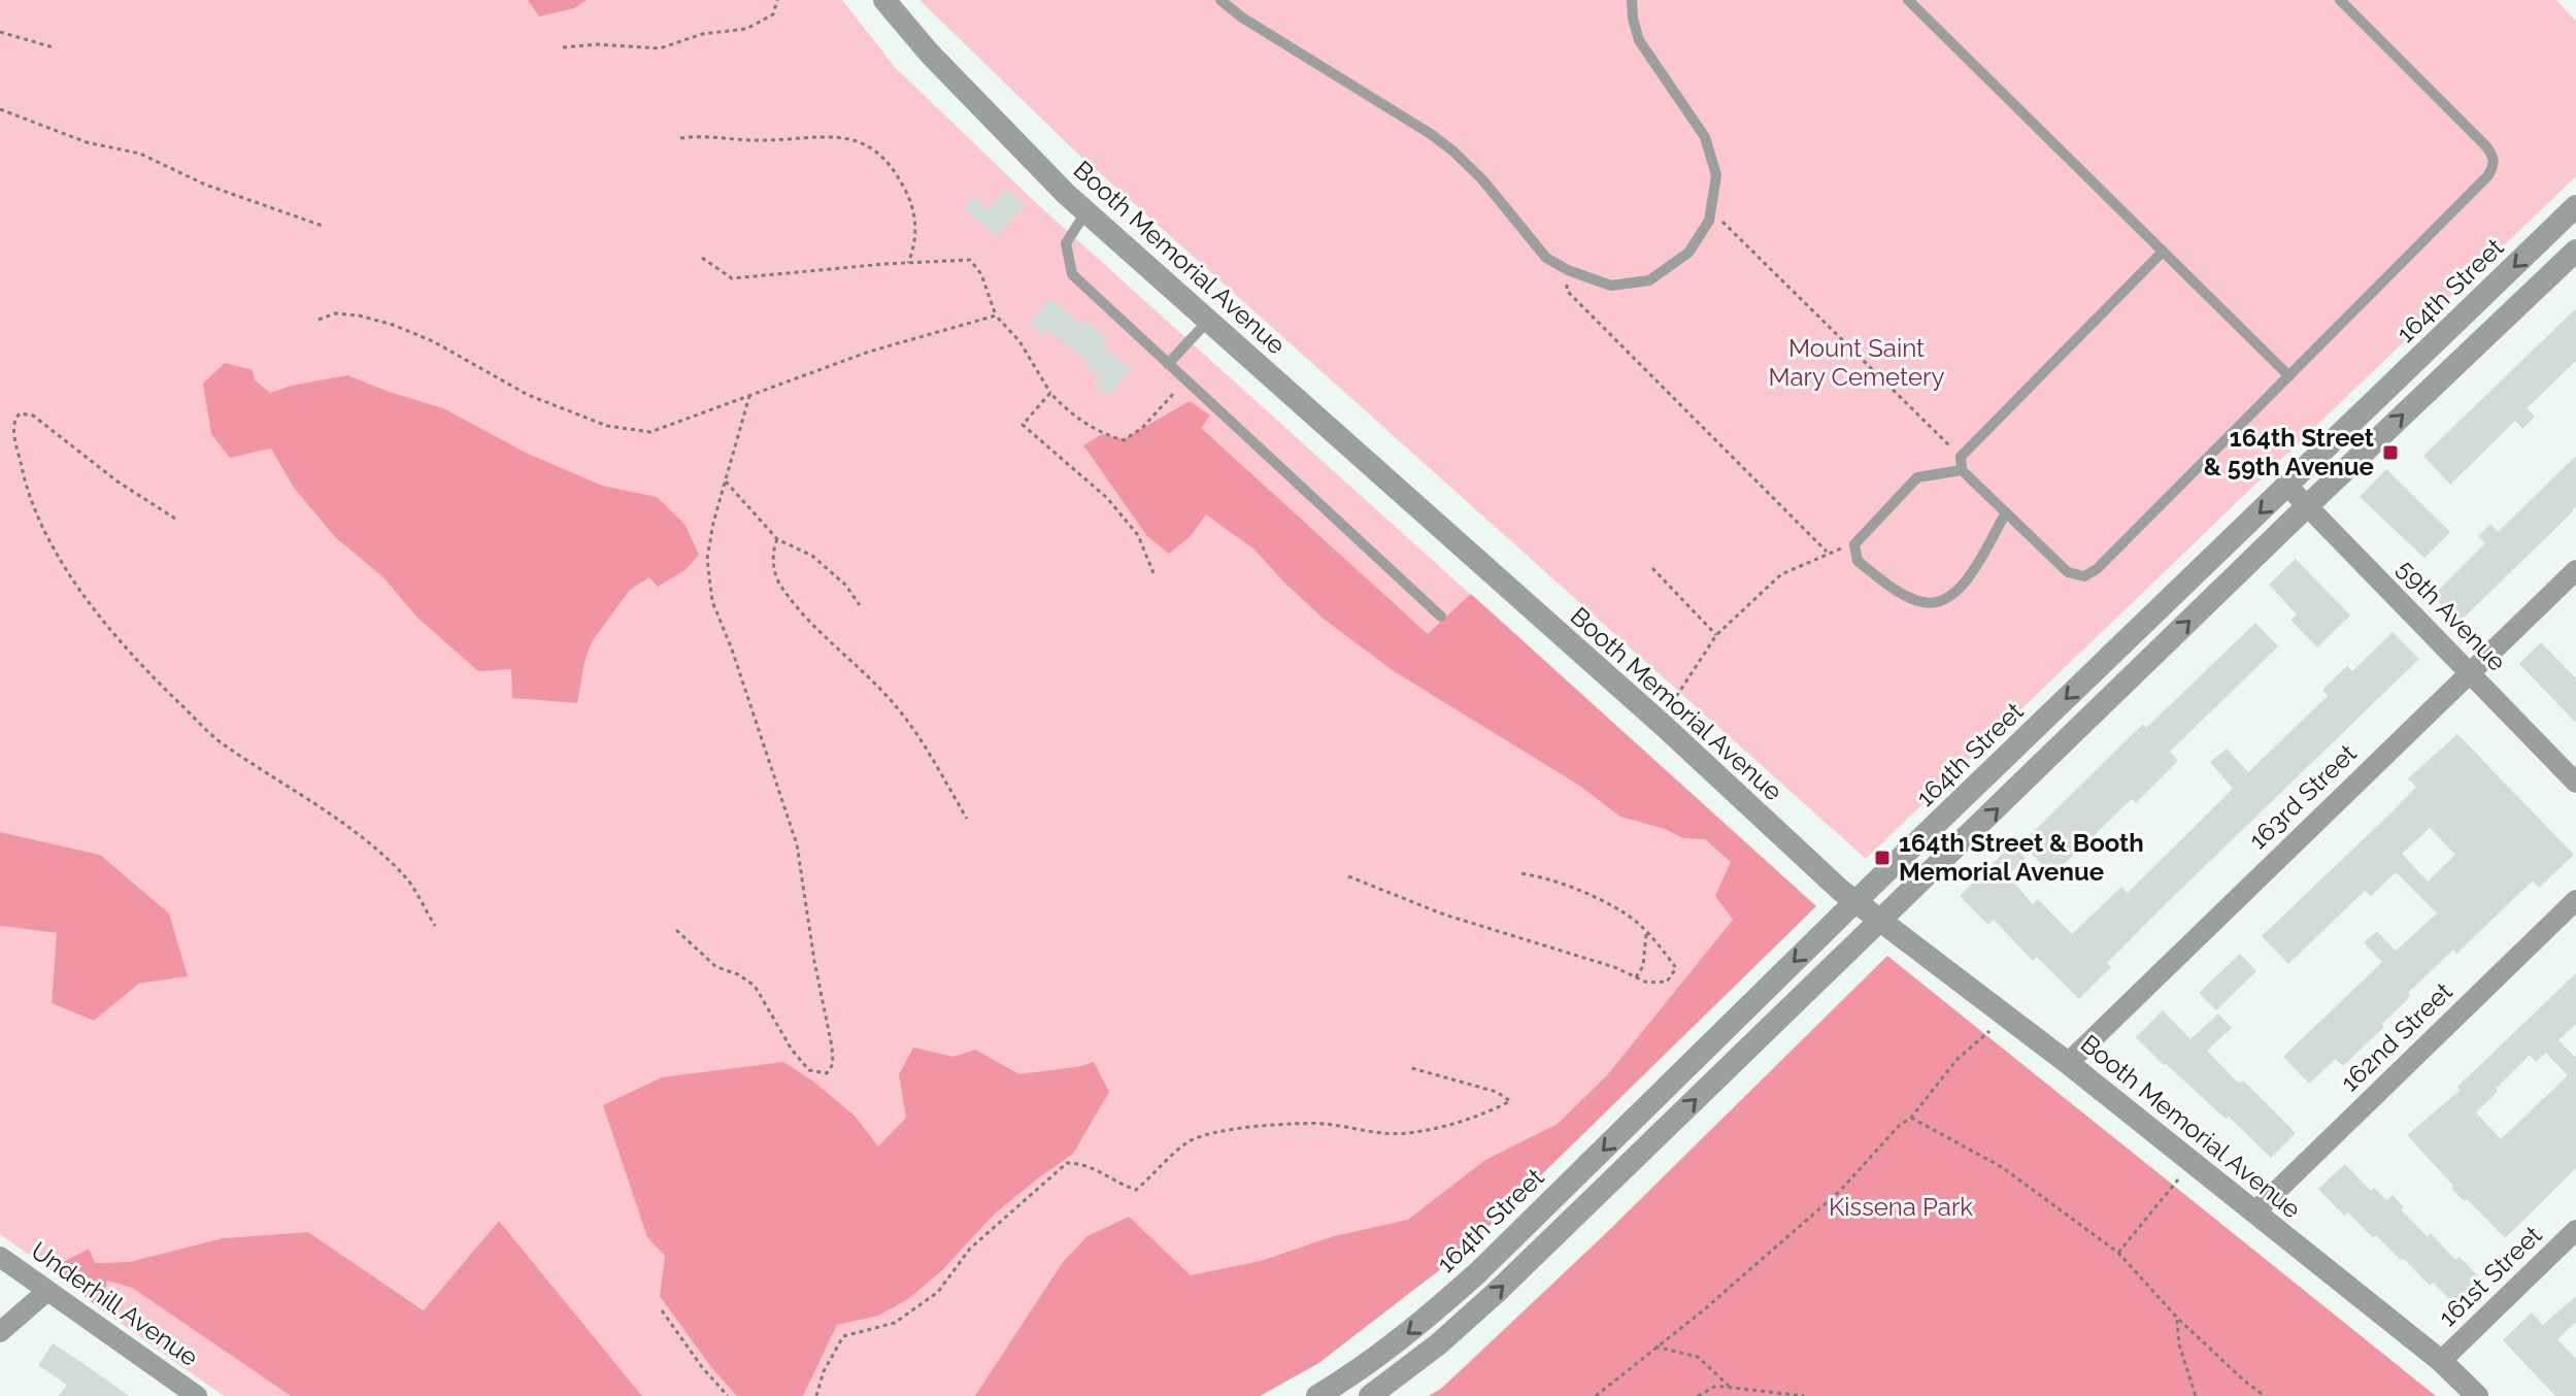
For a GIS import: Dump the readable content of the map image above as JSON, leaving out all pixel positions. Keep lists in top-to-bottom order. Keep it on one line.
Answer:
{"streets":{"street":["Booth Memorial Avenue","164th Street","59th Avenue","163rd Street","162nd Street","161st Street","Underhill Avenue"]},"crossings":[["Booth Memorial Avenue","164th Street"],["Booth Memorial Avenue","163rd Street"],["Booth Memorial Avenue","162nd Street"],["Booth Memorial Avenue","161st Street"],["164th Street","59th Avenue"],["59th Avenue","163rd Street"]],"parks":["Mount Saint Mary Cemetery","Kissena Park"],"places":{"transit":["164th Street & 59th Avenue","164th Street & Booth Memorial Avenue"]}}
